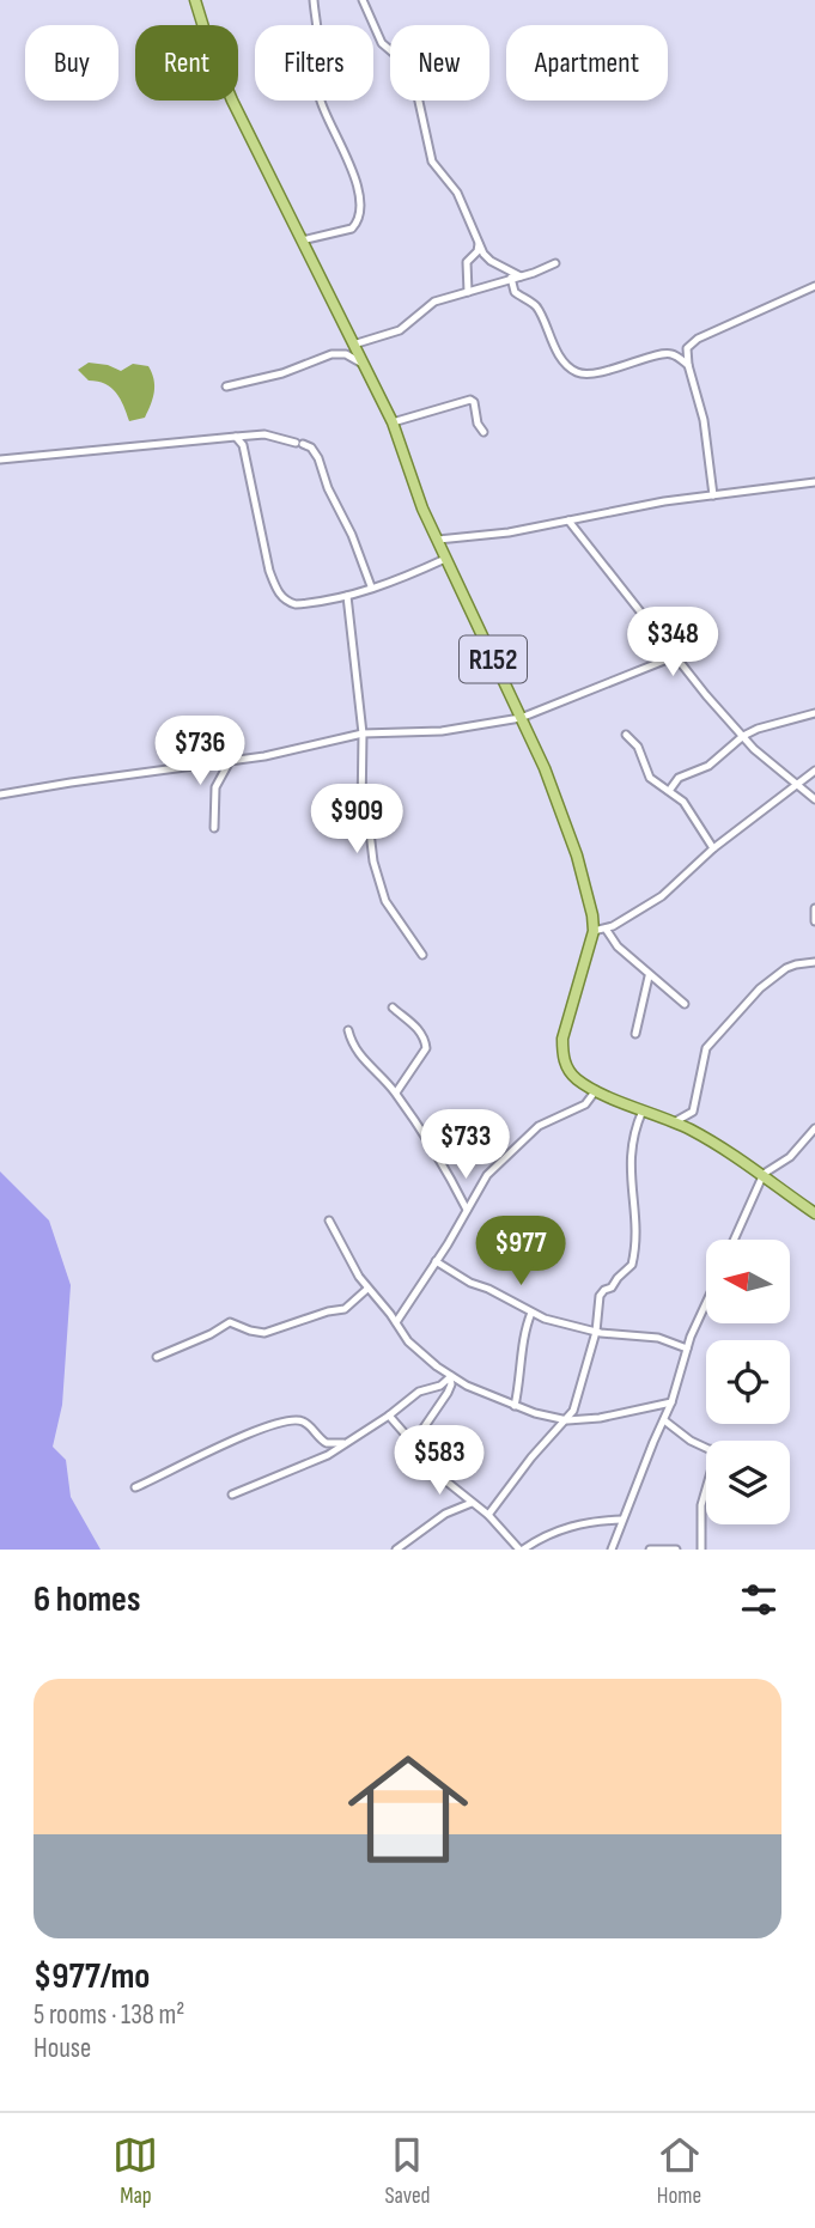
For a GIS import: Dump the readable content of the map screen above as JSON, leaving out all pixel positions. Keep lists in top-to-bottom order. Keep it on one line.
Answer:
{"streets":{"main road":["R152"]},"north":"left","page":{"chip":["Buy","Rent","Filters","New","Apartment"],"price":["$348","$736","$909","$733","$977","$583"],"heading":"6 homes","list":[{"name":"$977/mo","note":"5 rooms · 138 m² · House"}],"tabs":["Map","Saved","Home"]}}
